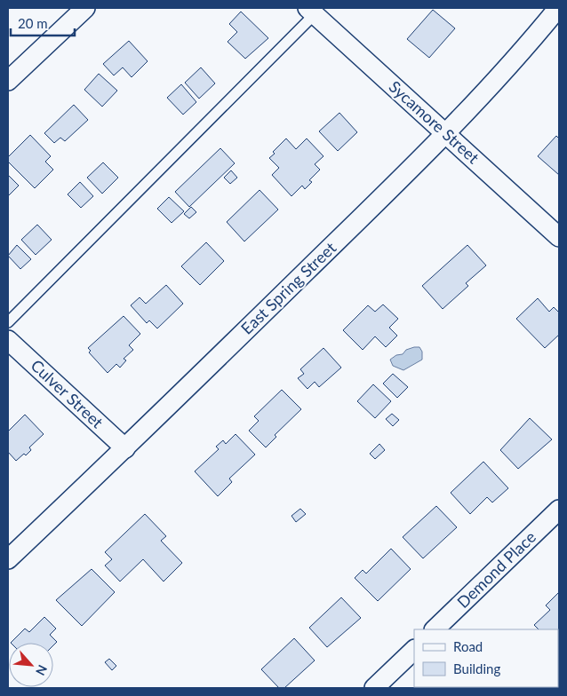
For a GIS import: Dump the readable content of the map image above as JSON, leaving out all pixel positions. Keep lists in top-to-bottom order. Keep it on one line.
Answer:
{"streets":{"street":["Sycamore Street","East Spring Street","Culver Street","Demond Place"]},"crossings":[["Sycamore Street","East Spring Street"],["East Spring Street","Culver Street"]],"legend":["Road","Building"],"scale_bar":"20 m","north":"bottom right"}
